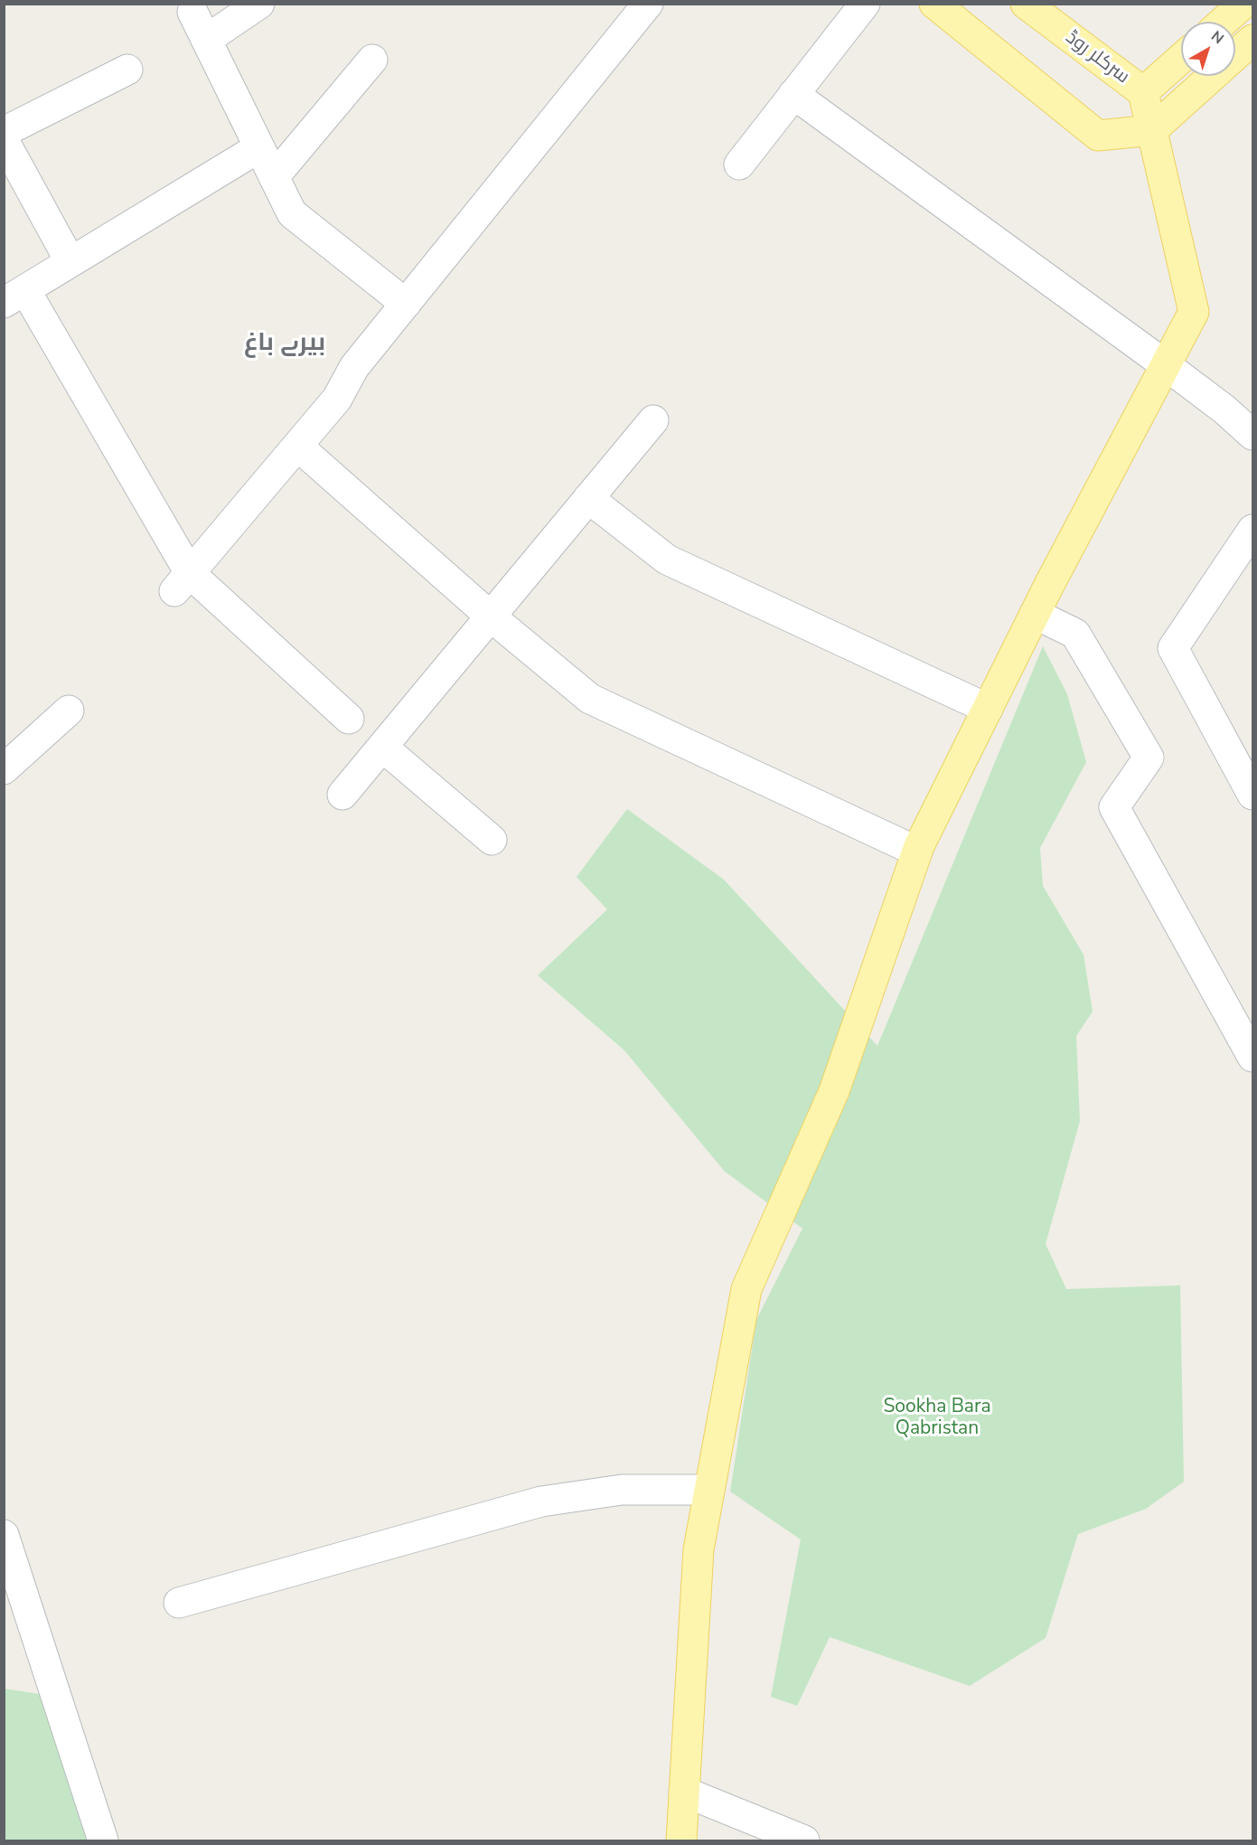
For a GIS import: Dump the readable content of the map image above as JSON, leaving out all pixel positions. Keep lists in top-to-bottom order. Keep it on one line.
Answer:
{"streets":{"main road":["سرکلر روڈ"]},"districts":["بیرے باغ"],"parks":["Sookha Bara Qabristan"],"north":"top right"}
